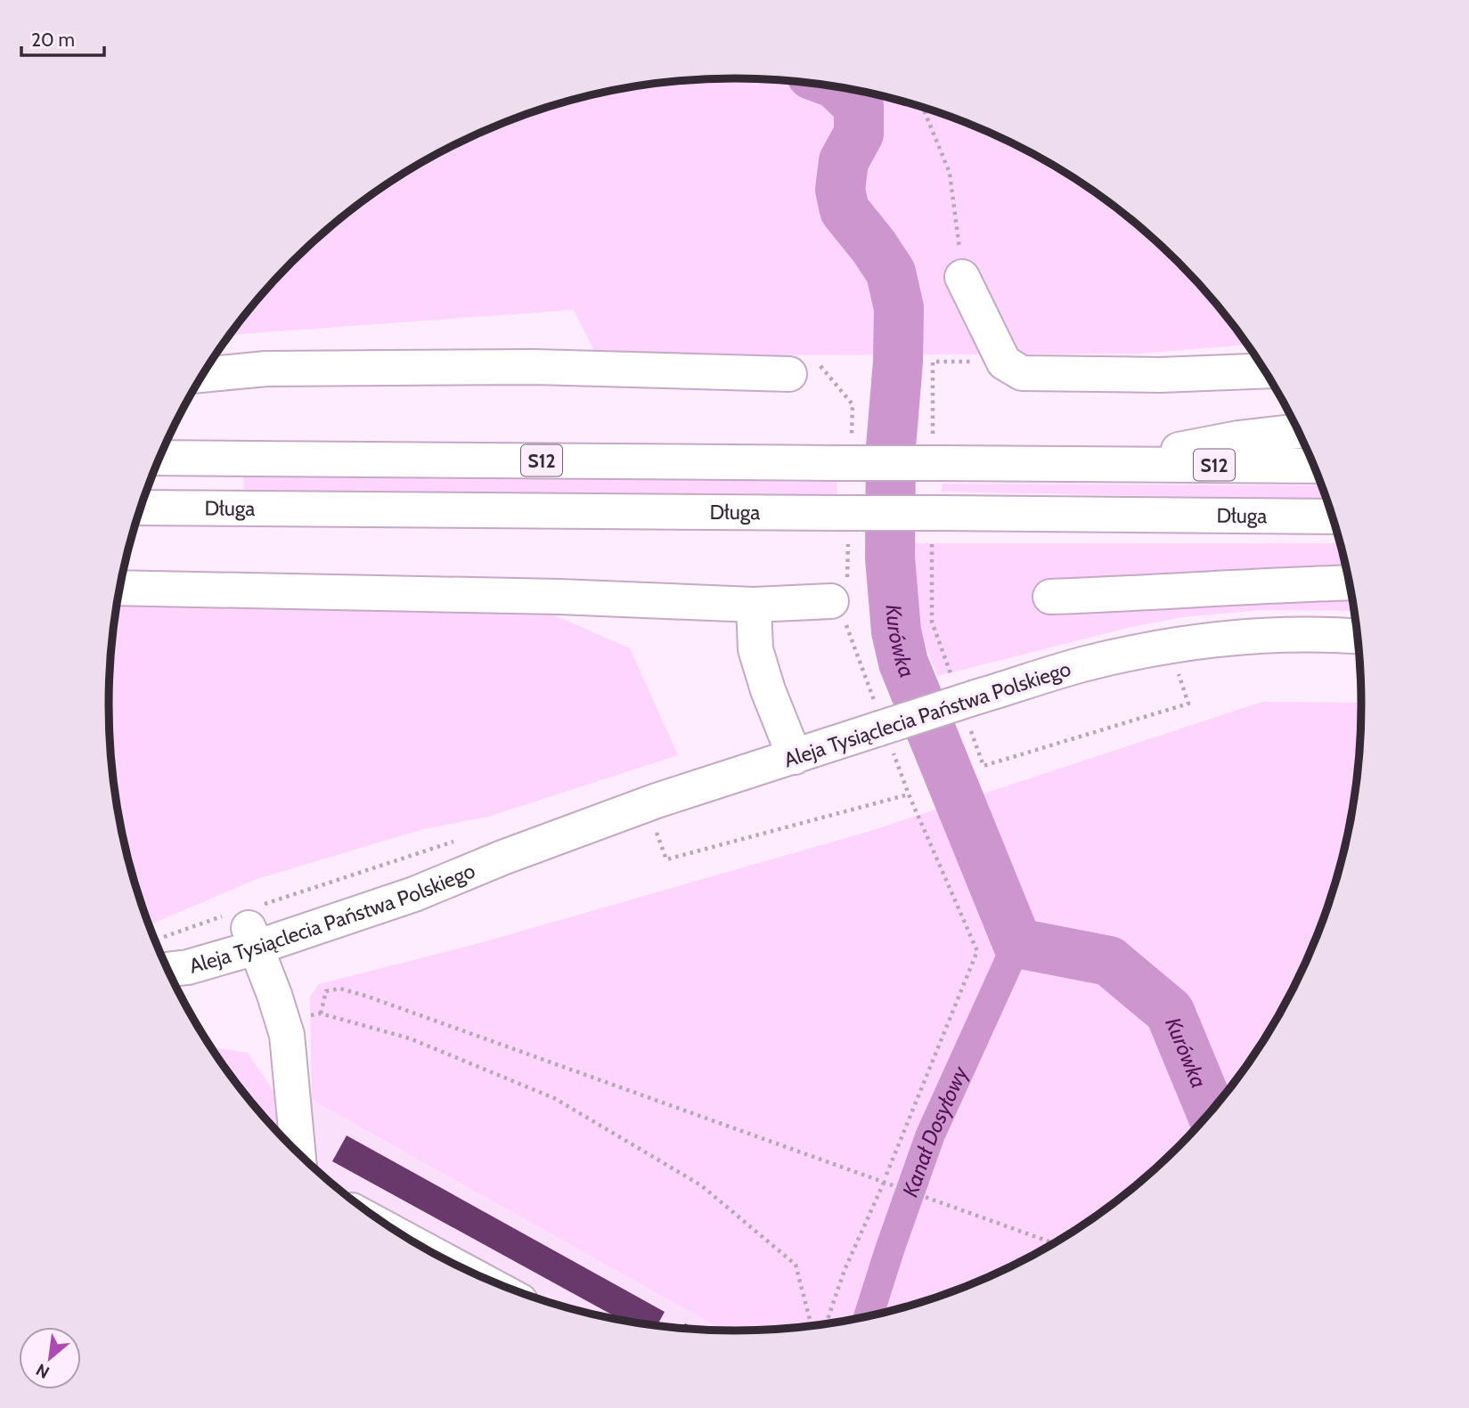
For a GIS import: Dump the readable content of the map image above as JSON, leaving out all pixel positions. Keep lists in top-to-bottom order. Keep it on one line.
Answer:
{"streets":{"main road":["S12","Długa","Aleja Tysiąclecia Państwa Polskiego"]},"water":["Kurówka","Kanał Dosyłowy"],"scale_bar":"20 m","north":"bottom left"}
